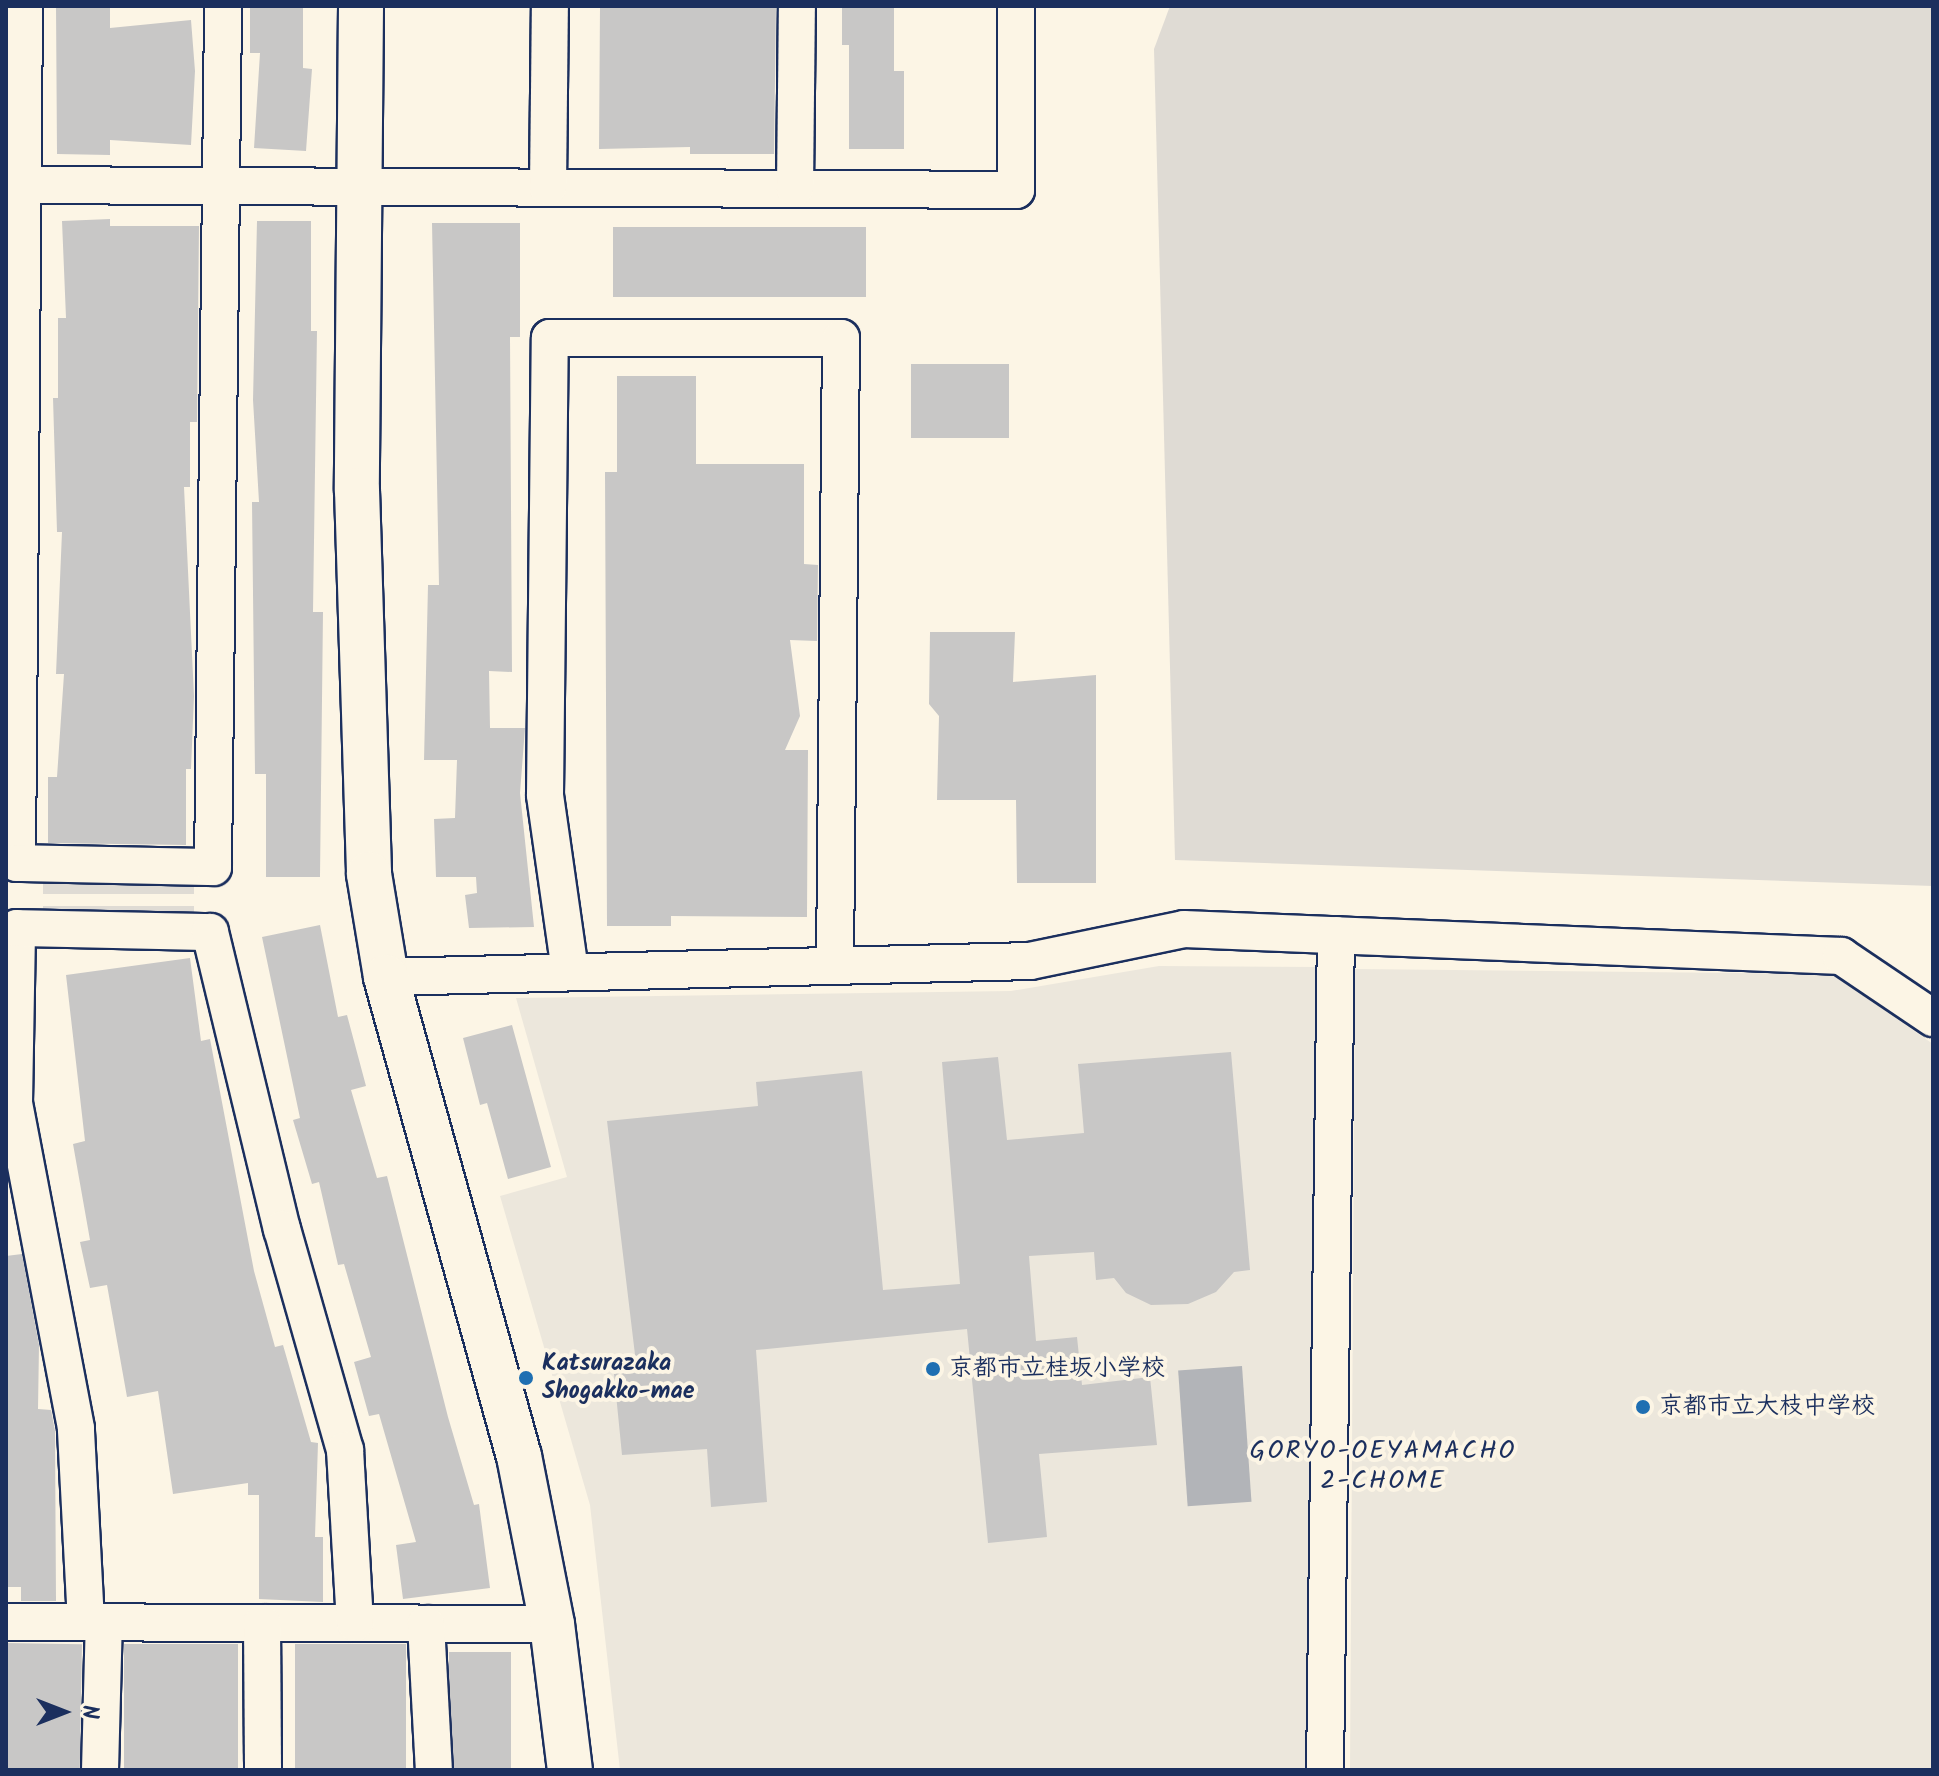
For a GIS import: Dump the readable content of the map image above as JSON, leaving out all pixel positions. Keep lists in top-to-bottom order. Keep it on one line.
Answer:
{"districts":["GORYO-OEYAMACHO 2-CHOME"],"places":["京都市立桂坂小学校","Katsurazaka Shogakko-mae","京都市立大枝中学校"],"north":"right"}
